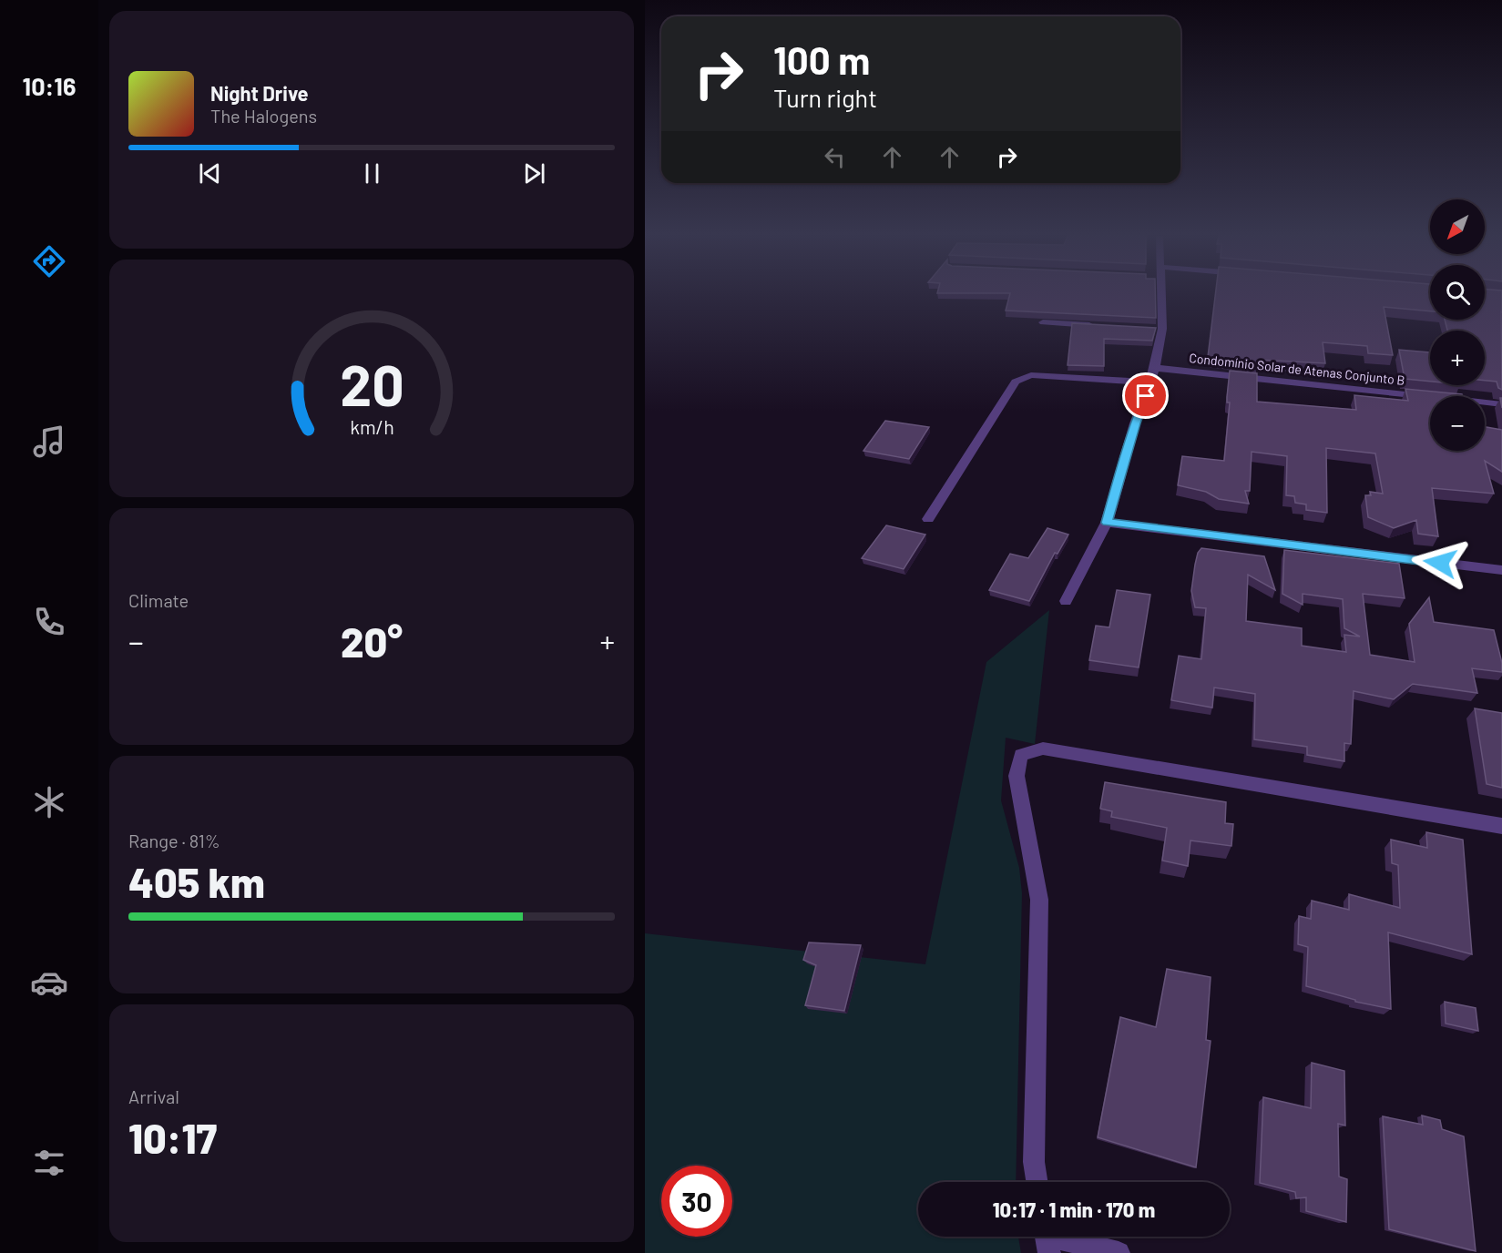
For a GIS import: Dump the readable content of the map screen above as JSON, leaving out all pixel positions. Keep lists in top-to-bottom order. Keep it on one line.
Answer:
{"streets":{"street":["Condomínio Solar de Atenas Conjunto B"]},"north":"bottom left","page":{"tabs":"10:16","turn":["100 m","Turn right"],"song":["Night Drive","The Halogens"],"map_buttons":["+","−"],"tile":["Climate",["Range · 81%","405 km"],["Arrival","10:17"]],"heat":["−","20°","+"],"limit":"30","trip":"10:17 · 1 min · 170 m","gauge":["20","km/h"]}}
